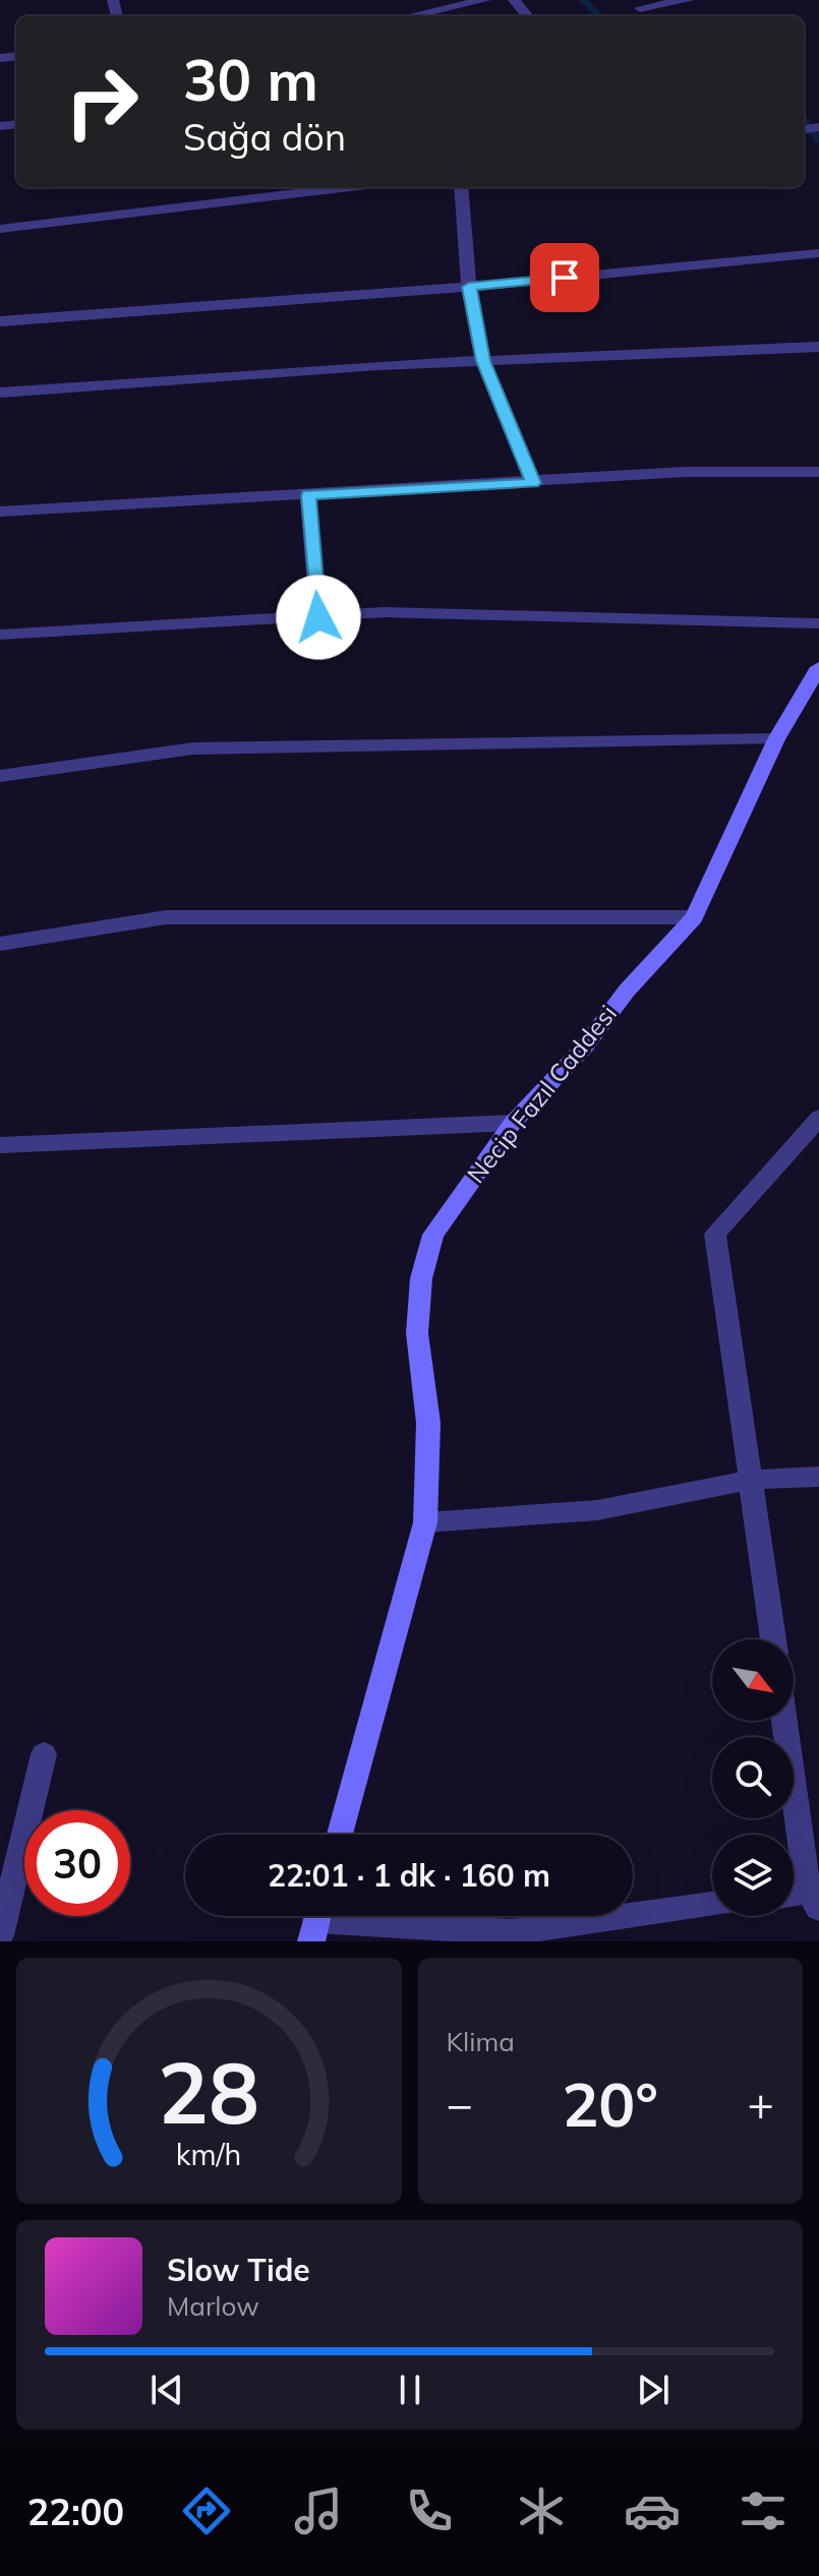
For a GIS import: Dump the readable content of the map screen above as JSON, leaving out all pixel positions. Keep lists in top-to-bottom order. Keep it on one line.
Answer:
{"streets":{"main road":["Necip Fazıl Caddesi"]},"north":"bottom right","page":{"turn":["30 m","Sağa dön"],"limit":"30","trip":"22:01 · 1 dk · 160 m","tile":"Klima","heat":["−","20°","+"],"song":["Slow Tide","Marlow"],"tabs":"22:00","gauge":["28","km/h"]}}
